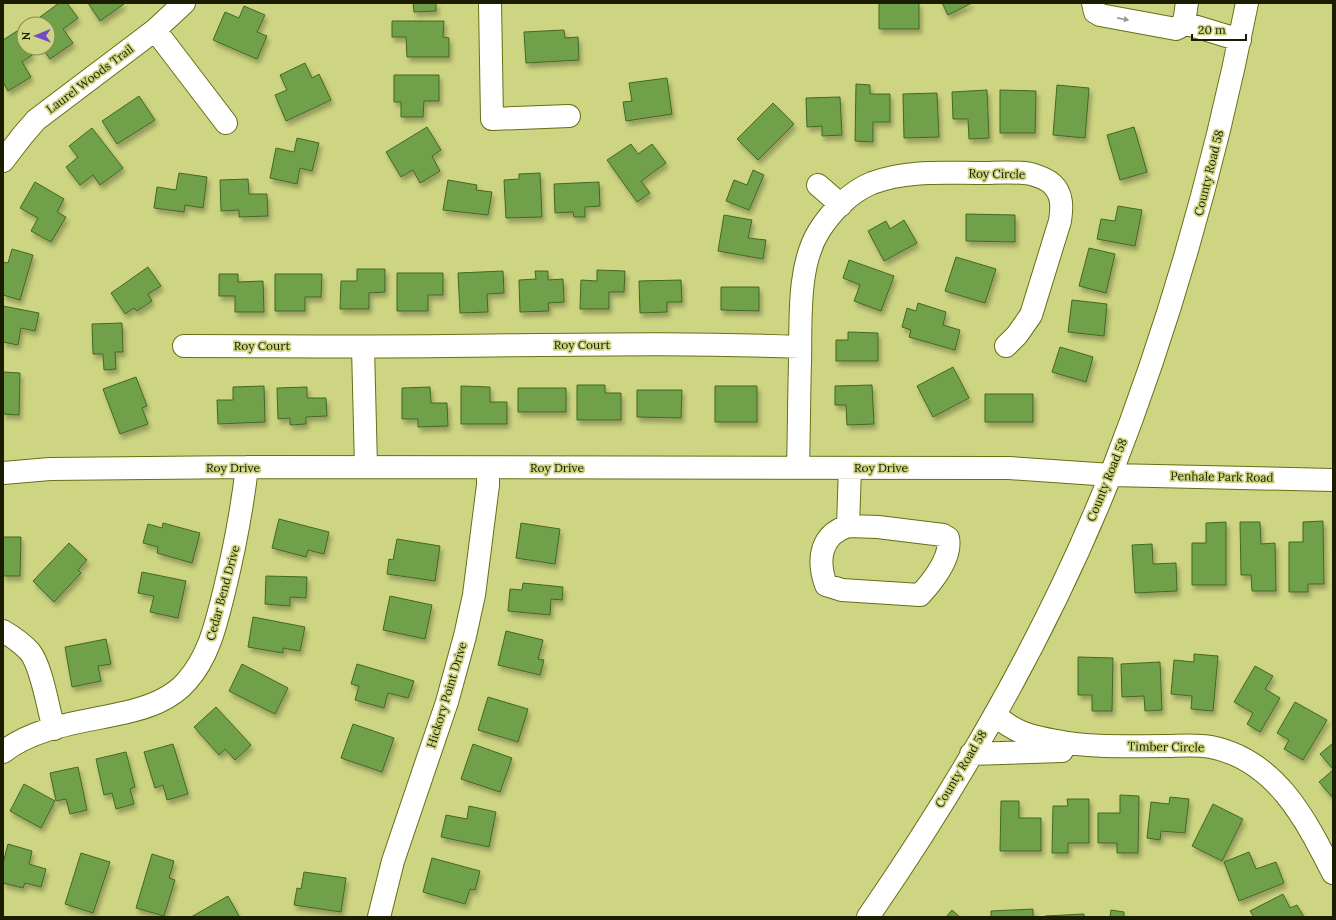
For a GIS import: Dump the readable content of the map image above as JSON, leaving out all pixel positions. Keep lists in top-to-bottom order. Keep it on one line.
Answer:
{"streets":{"street":["Laurel Woods Trail","County Road 58","Roy Circle","Roy Court","Roy Drive","Penhale Park Road","Cedar Bend Drive","Hickory Point Drive","Timber Circle"]},"crossings":[["County Road 58","Roy Drive"],["County Road 58","Penhale Park Road"],["County Road 58","Timber Circle"],["Roy Circle","Roy Court"],["Roy Circle","Roy Drive"],["Roy Drive","Penhale Park Road"],["Roy Drive","Cedar Bend Drive"],["Roy Drive","Hickory Point Drive"]],"scale_bar":"20 m","north":"left"}
